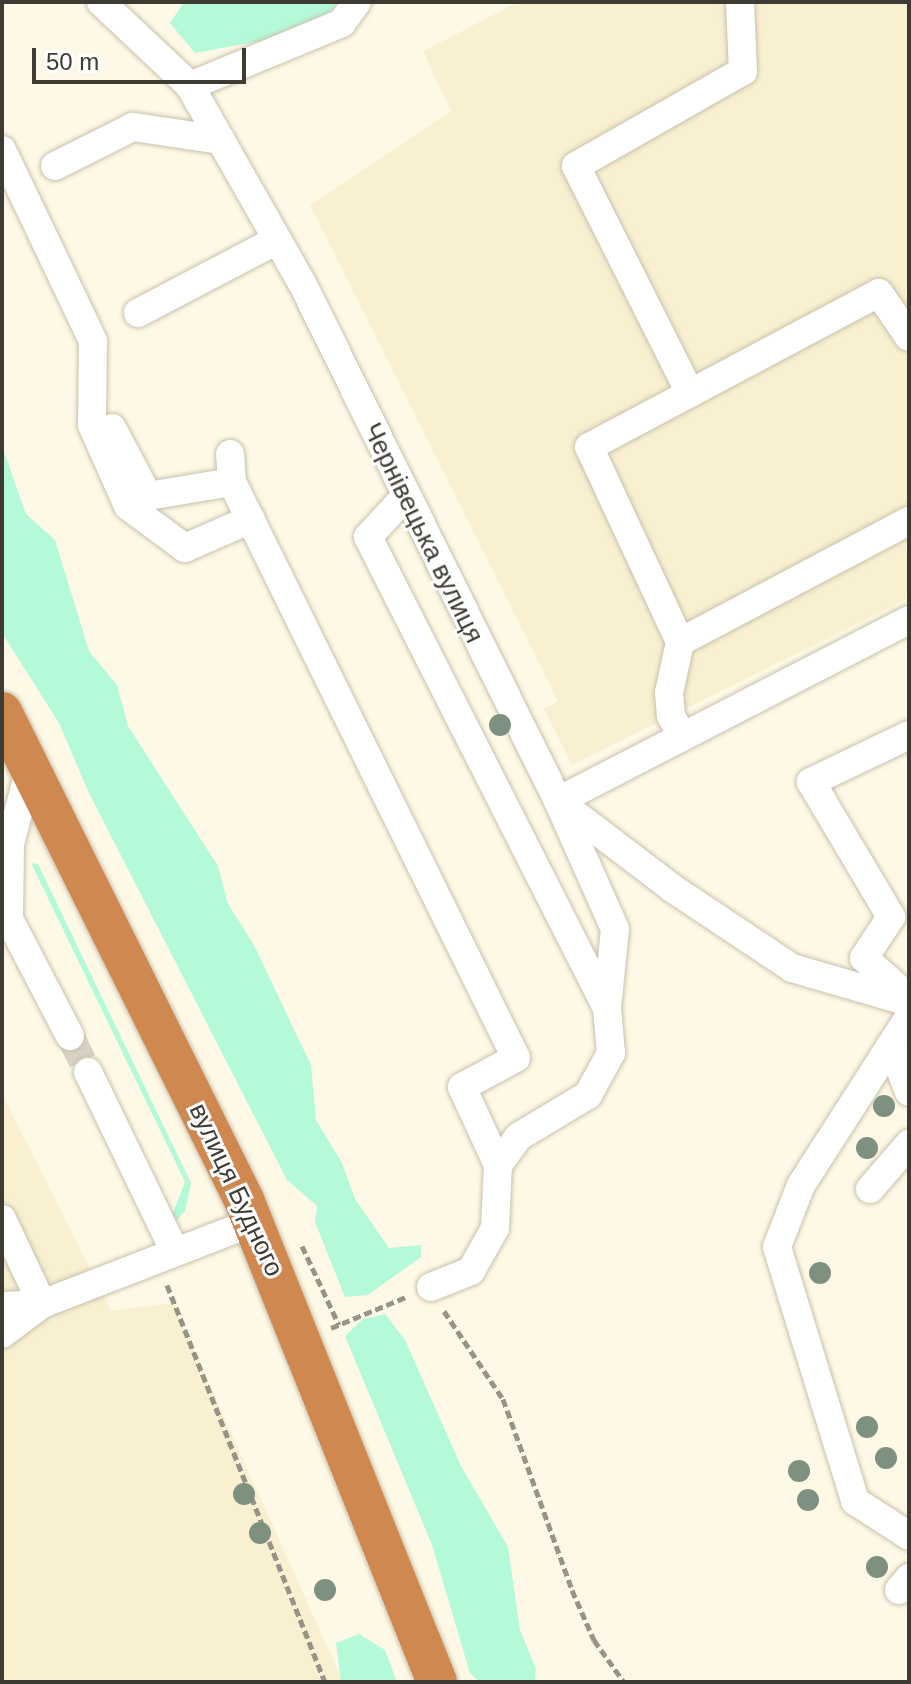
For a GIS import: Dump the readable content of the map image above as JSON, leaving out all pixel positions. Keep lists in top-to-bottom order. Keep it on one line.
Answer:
{"streets":{"highway":["вулиця Будного"],"street":["Чернівецька вулиця"]},"scale_bar":"50 m"}
